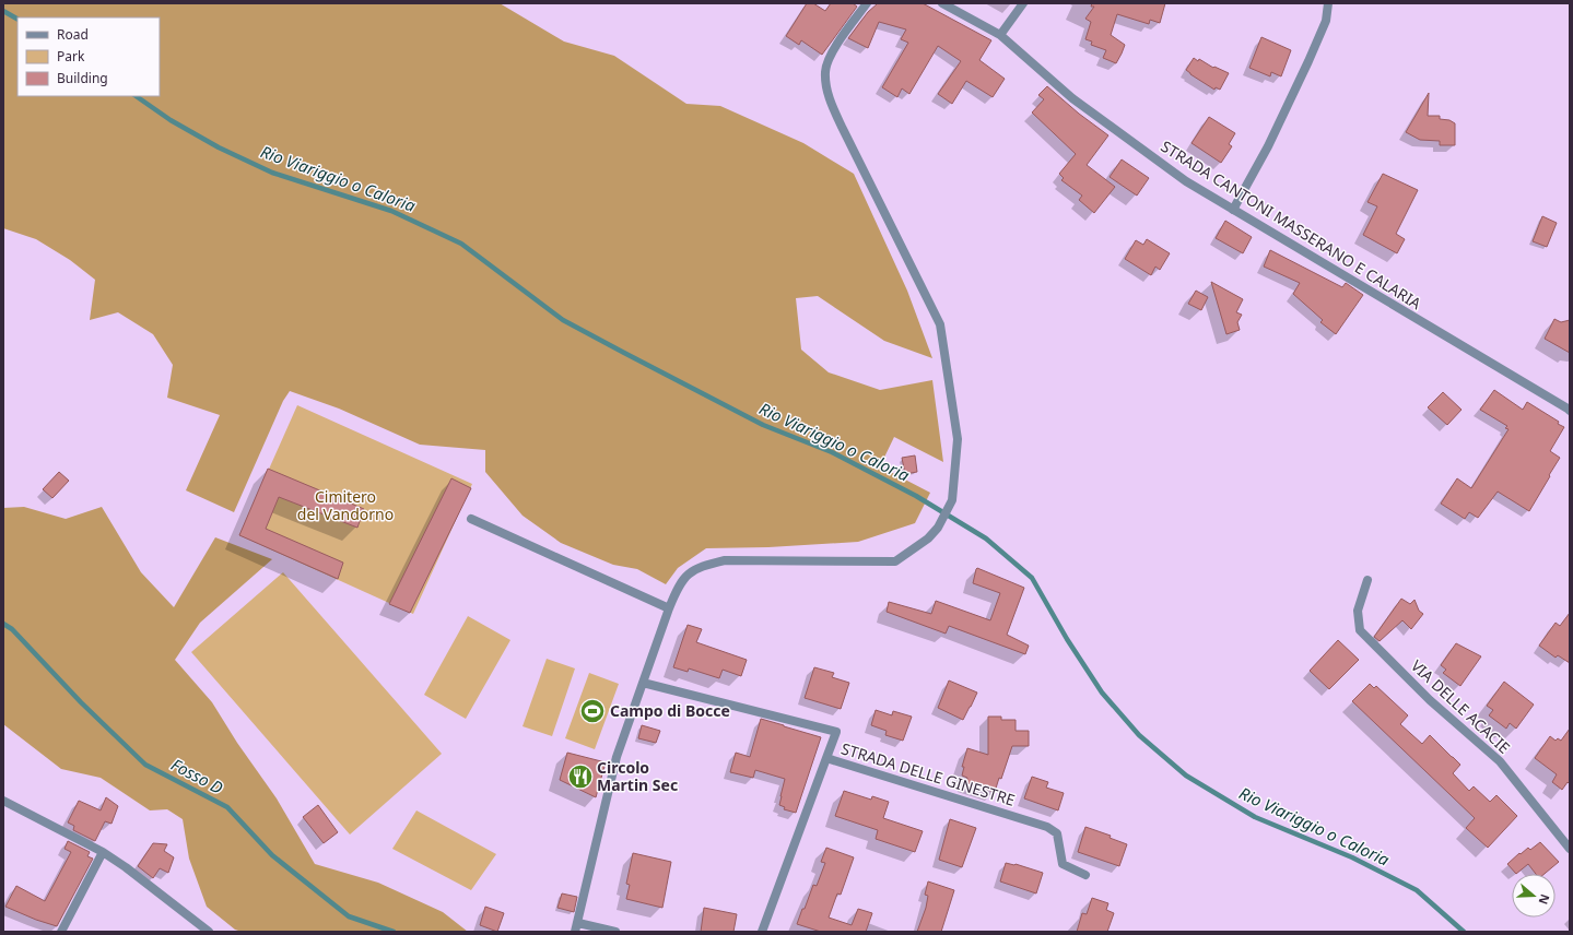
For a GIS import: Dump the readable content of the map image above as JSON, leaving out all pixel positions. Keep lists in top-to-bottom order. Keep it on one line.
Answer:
{"streets":{"street":["STRADA CANTONI MASSERANO E CALARIA","VIA DELLE ACACIE","STRADA DELLE GINESTRE"]},"water":["Rio Viariggio o Caloria","Fosso D"],"parks":["Cimitero del Vandorno"],"places":{"sports":["Campo di Bocce"],"restaurant":["Circolo Martin Sec"]},"legend":["Road","Park","Building"],"north":"right"}
